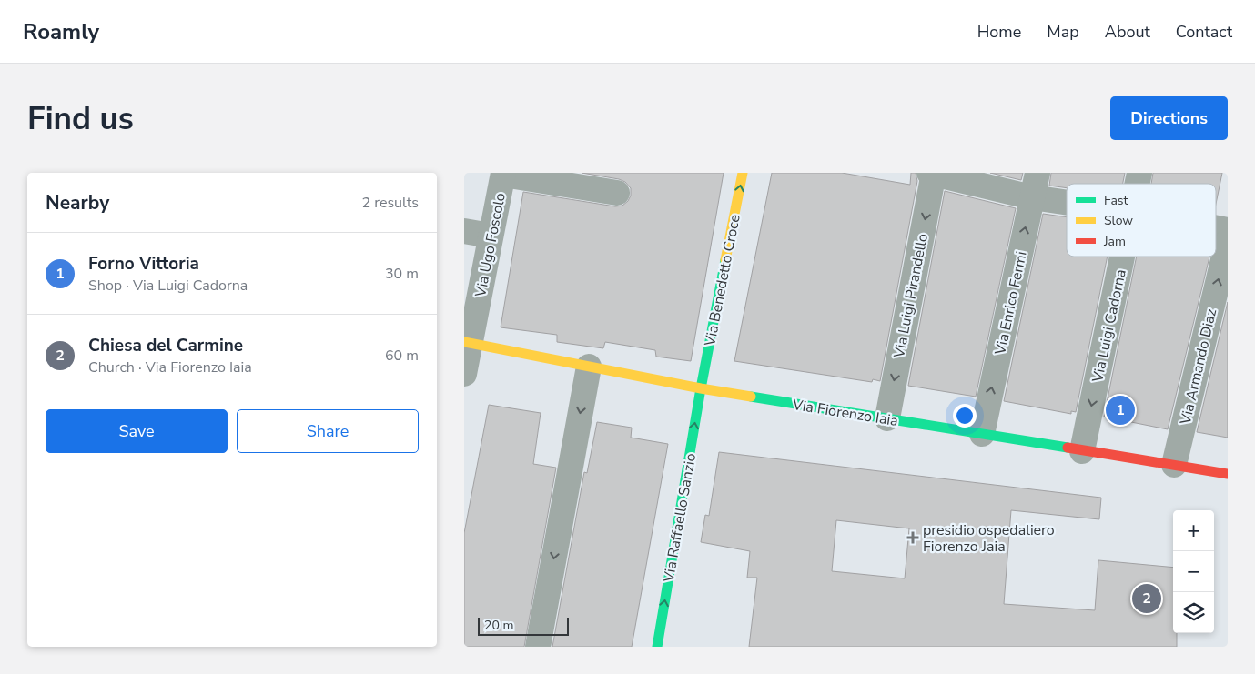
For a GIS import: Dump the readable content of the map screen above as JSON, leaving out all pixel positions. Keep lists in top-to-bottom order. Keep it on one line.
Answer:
{"streets":{"street":["Via Ugo Foscolo","Via Benedetto Croce","Via Luigi Pirandello","Via Enrico Fermi","Via Luigi Cadorna","Via Armando Diaz","Via Fiorenzo Iaia","Via Raffaello Sanzio"]},"crossings":[["Via Ugo Foscolo","Via Fiorenzo Iaia"],["Via Benedetto Croce","Via Fiorenzo Iaia"],["Via Benedetto Croce","Via Raffaello Sanzio"],["Via Luigi Pirandello","Via Fiorenzo Iaia"],["Via Enrico Fermi","Via Fiorenzo Iaia"],["Via Luigi Cadorna","Via Fiorenzo Iaia"],["Via Armando Diaz","Via Fiorenzo Iaia"],["Via Fiorenzo Iaia","Via Raffaello Sanzio"]],"one_way":["Via Benedetto Croce","Via Luigi Pirandello","Via Enrico Fermi","Via Luigi Cadorna","Via Armando Diaz","Via Raffaello Sanzio"],"places":{"health":["presidio ospedaliero Fiorenzo Jaia"]},"legend":["Fast","Slow","Jam"],"scale_bar":"20 m","page":{"header":"Roamly","nav":["Home","Map","About","Contact"],"buttons":["Directions",["Save","Share"]],"title":"Find us","heading":["Nearby","2 results"],"list":[{"mark":"1","name":"Forno Vittoria","note":"Shop · Via Luigi Cadorna","value":"30 m"},{"mark":"2","name":"Chiesa del Carmine","note":"Church · Via Fiorenzo Iaia","value":"60 m"}],"pins":["1","2"],"map_buttons":["+","−"],"scale":"20 m"}}
